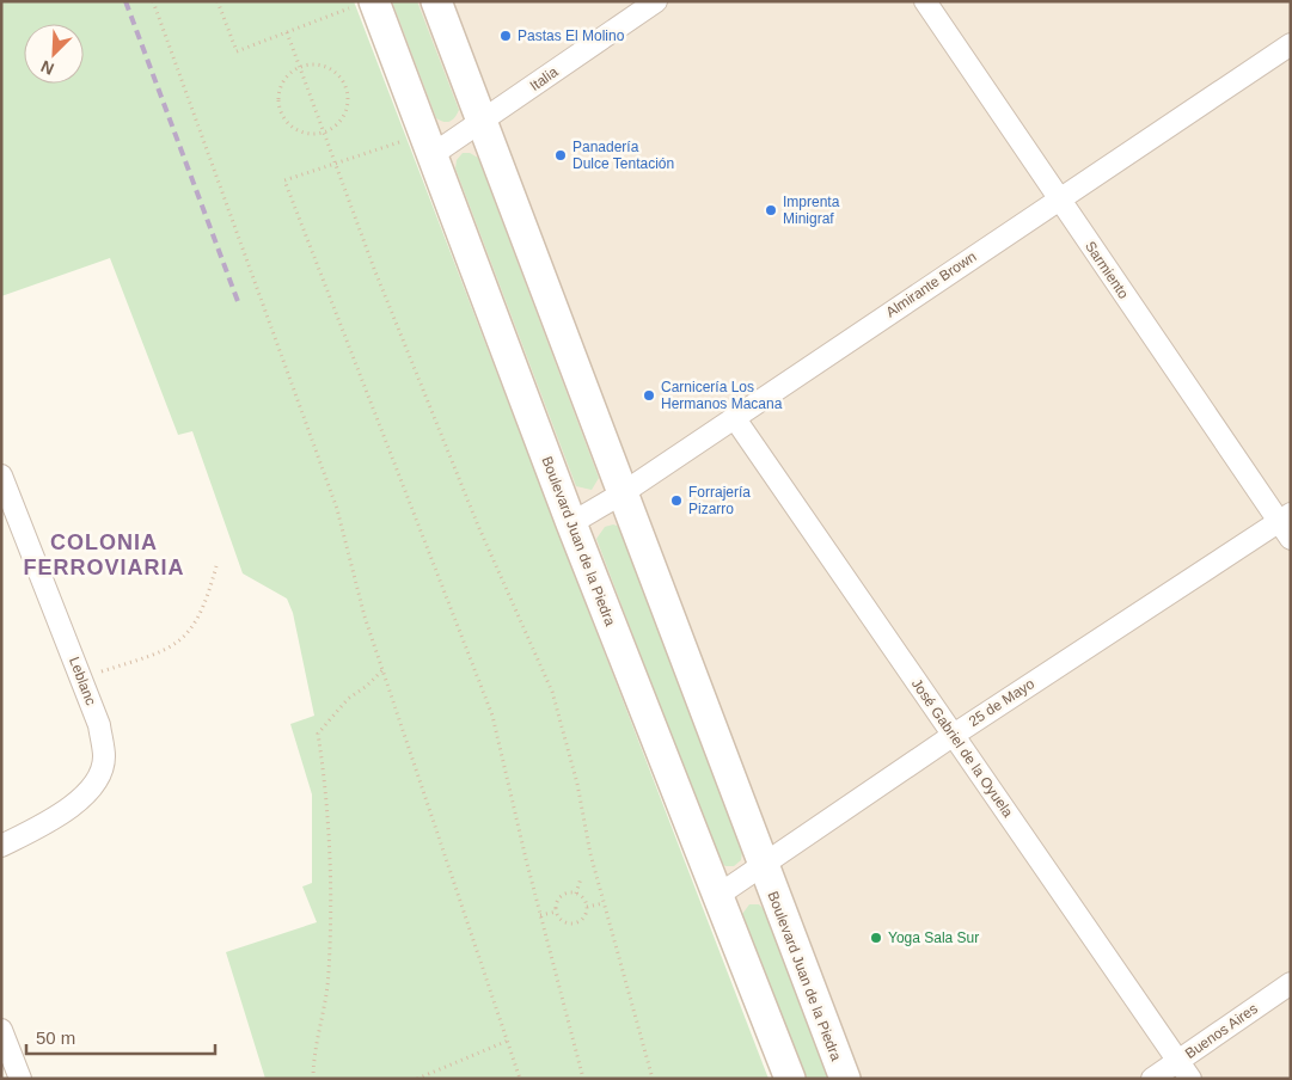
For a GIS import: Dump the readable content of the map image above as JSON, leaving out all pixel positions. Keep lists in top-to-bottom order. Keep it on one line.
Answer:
{"streets":{"main road":["Boulevard Juan de la Piedra"],"street":["Italia","Sarmiento","Almirante Brown","Leblanc","25 de Mayo","José Gabriel de la Oyuela","Buenos Aires"]},"crossings":[["Italia","Boulevard Juan de la Piedra"],["Sarmiento","Almirante Brown"],["Sarmiento","25 de Mayo"],["Almirante Brown","Boulevard Juan de la Piedra"],["Almirante Brown","José Gabriel de la Oyuela"],["Boulevard Juan de la Piedra","25 de Mayo"],["25 de Mayo","José Gabriel de la Oyuela"],["José Gabriel de la Oyuela","Buenos Aires"]],"districts":["COLONIA FERROVIARIA"],"places":["Pastas El Molino","Panadería Dulce Tentación","Imprenta Minigraf","Carnicería Los Hermanos Macana","Forrajería Pizarro","Yoga Sala Sur"],"scale_bar":"50 m","north":"bottom left"}
